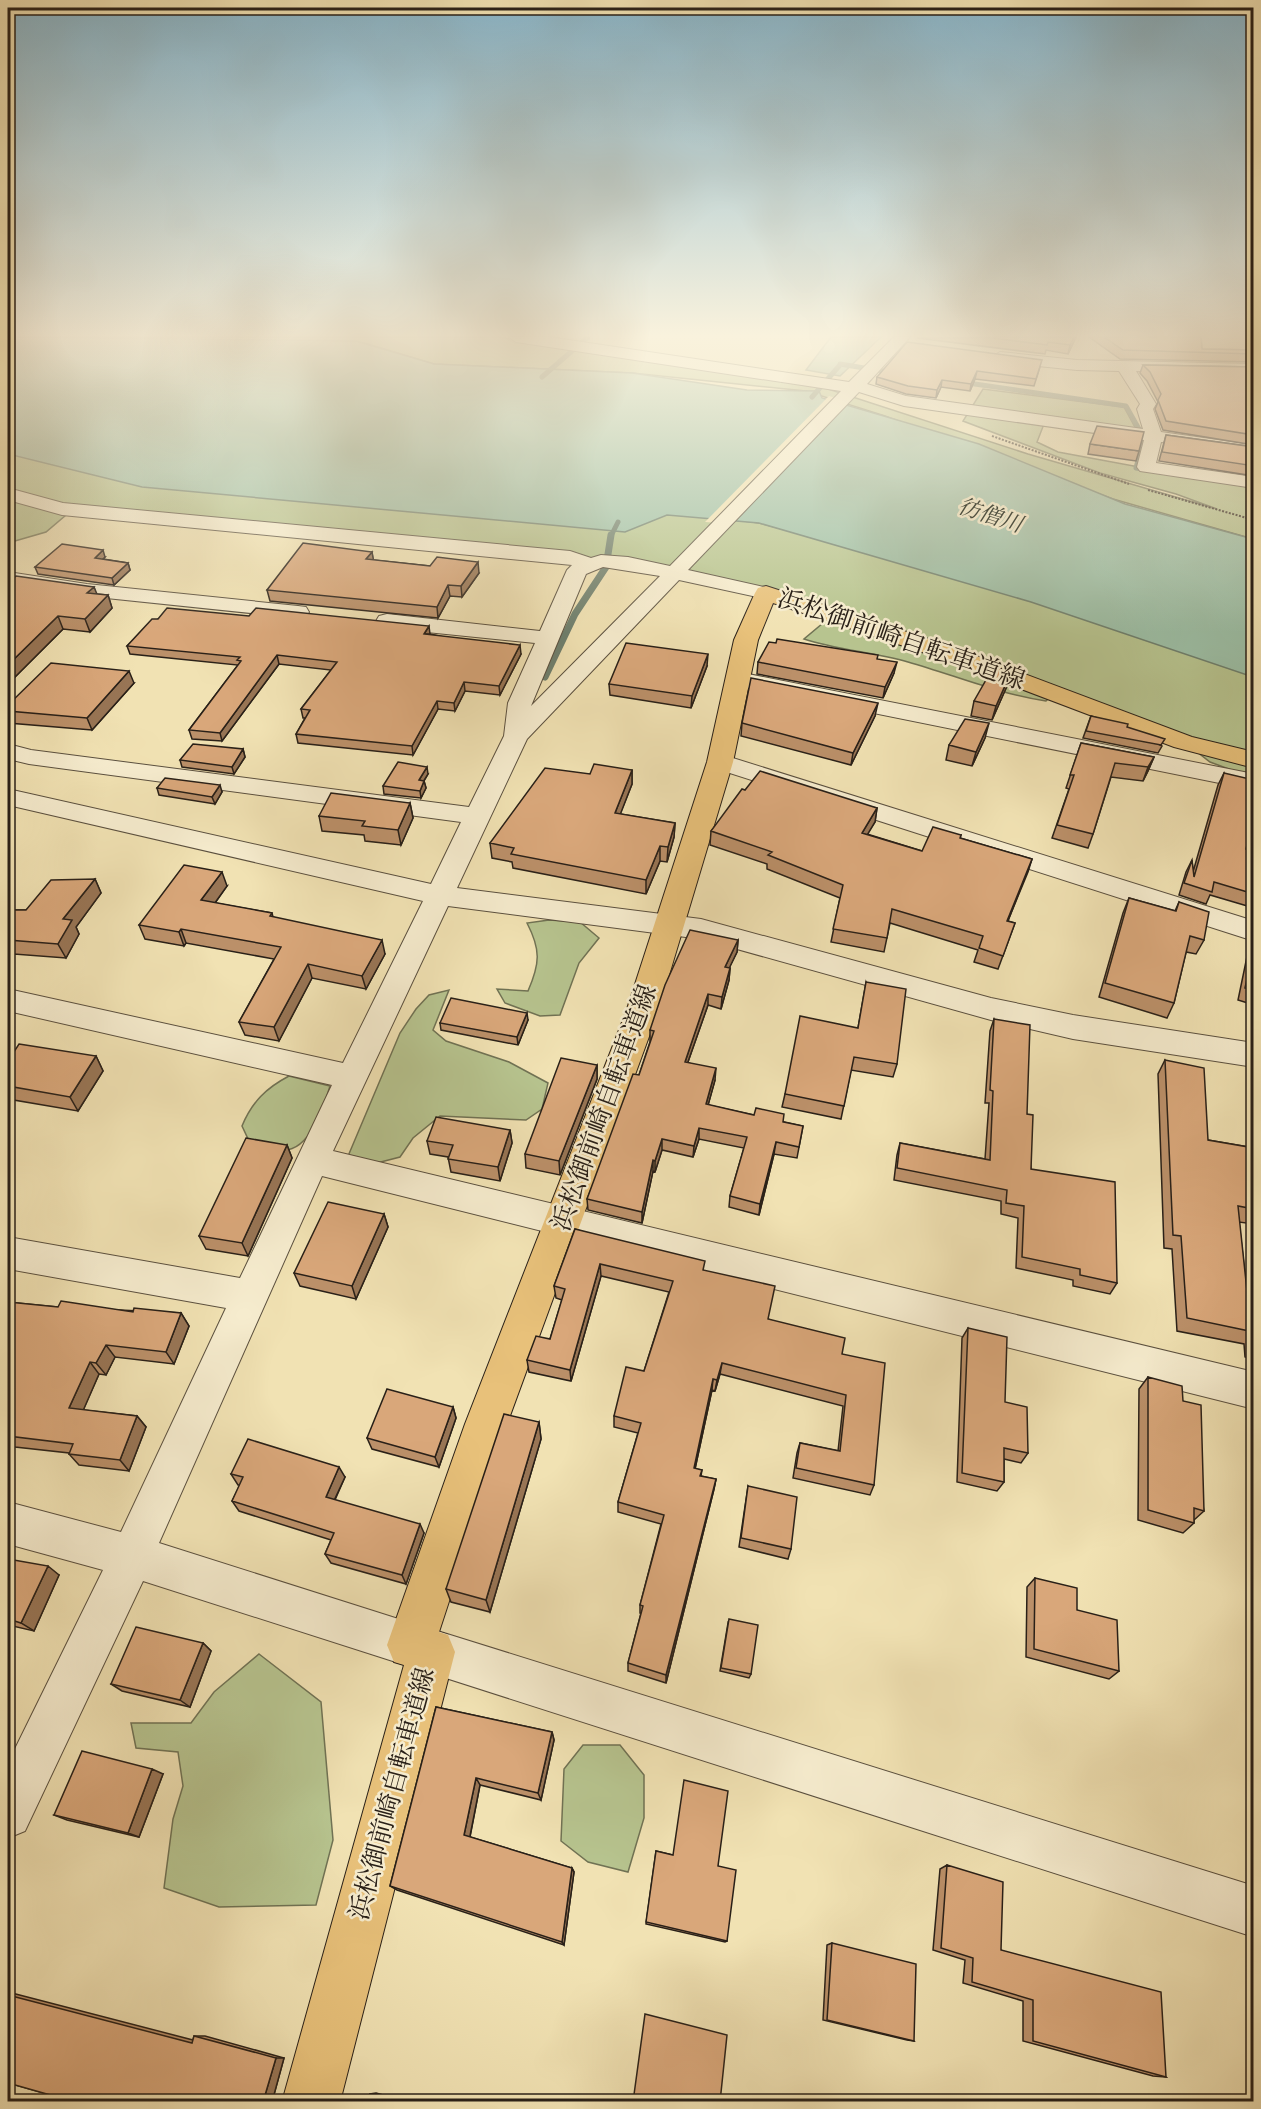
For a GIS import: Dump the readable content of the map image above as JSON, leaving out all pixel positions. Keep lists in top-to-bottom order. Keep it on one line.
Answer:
{"streets":{"main road":["浜松御前崎自転車道線"]},"water":["彷僧川"]}
